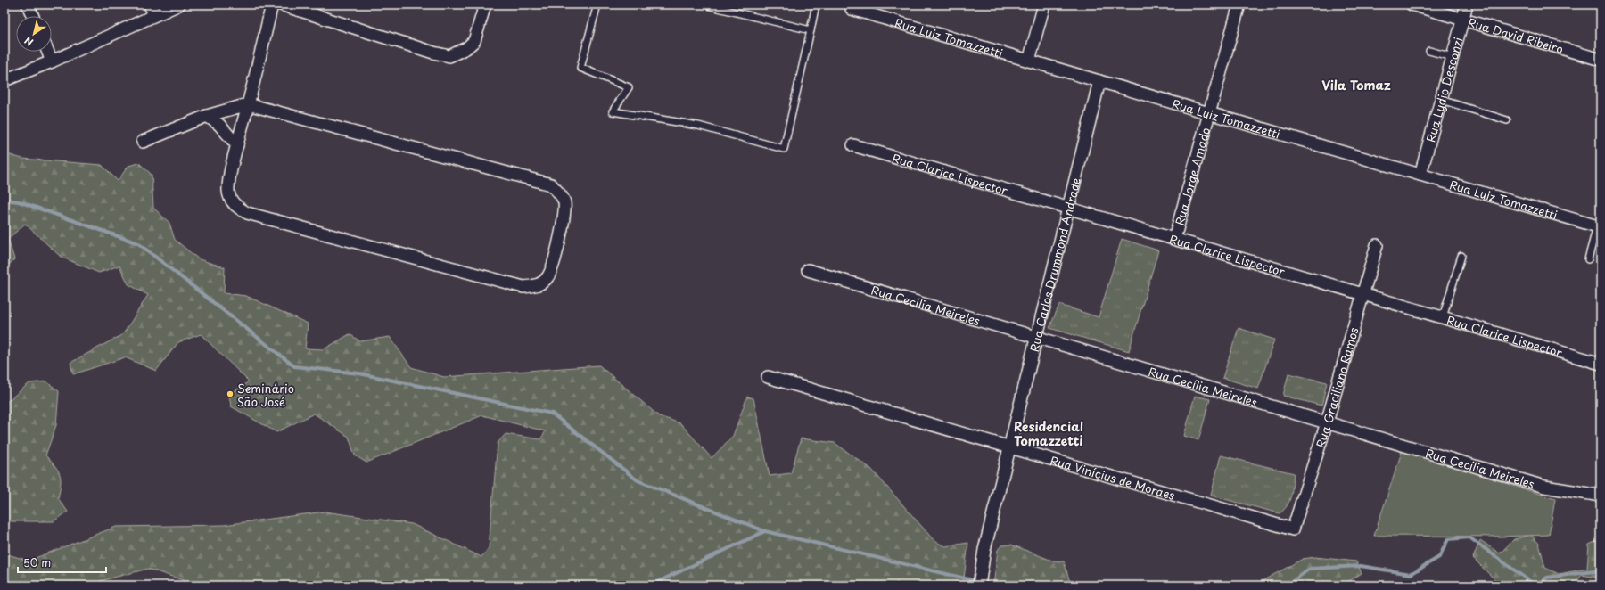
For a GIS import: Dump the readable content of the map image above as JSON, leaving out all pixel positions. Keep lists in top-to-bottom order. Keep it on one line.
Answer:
{"streets":{"street":["Rua David Ribeiro","Rua Luiz Tomazzetti","Rua Lydio Desconzi","Rua Clarice Lispector","Rua Jorge Amado","Rua Carlos Drummond Andrade","Rua Cecília Meireles","Rua Graciliano Ramos","Rua Vinícius de Moraes"]},"crossings":[["Rua David Ribeiro","Rua Lydio Desconzi"],["Rua Luiz Tomazzetti","Rua Lydio Desconzi"],["Rua Luiz Tomazzetti","Rua Jorge Amado"],["Rua Luiz Tomazzetti","Rua Carlos Drummond Andrade"],["Rua Clarice Lispector","Rua Jorge Amado"],["Rua Clarice Lispector","Rua Carlos Drummond Andrade"],["Rua Clarice Lispector","Rua Graciliano Ramos"],["Rua Carlos Drummond Andrade","Rua Cecília Meireles"],["Rua Carlos Drummond Andrade","Rua Vinícius de Moraes"],["Rua Cecília Meireles","Rua Graciliano Ramos"],["Rua Graciliano Ramos","Rua Vinícius de Moraes"]],"districts":["Vila Tomaz","Residencial Tomazzetti"],"places":["Seminário São José"],"scale_bar":"50 m","north":"bottom left"}
